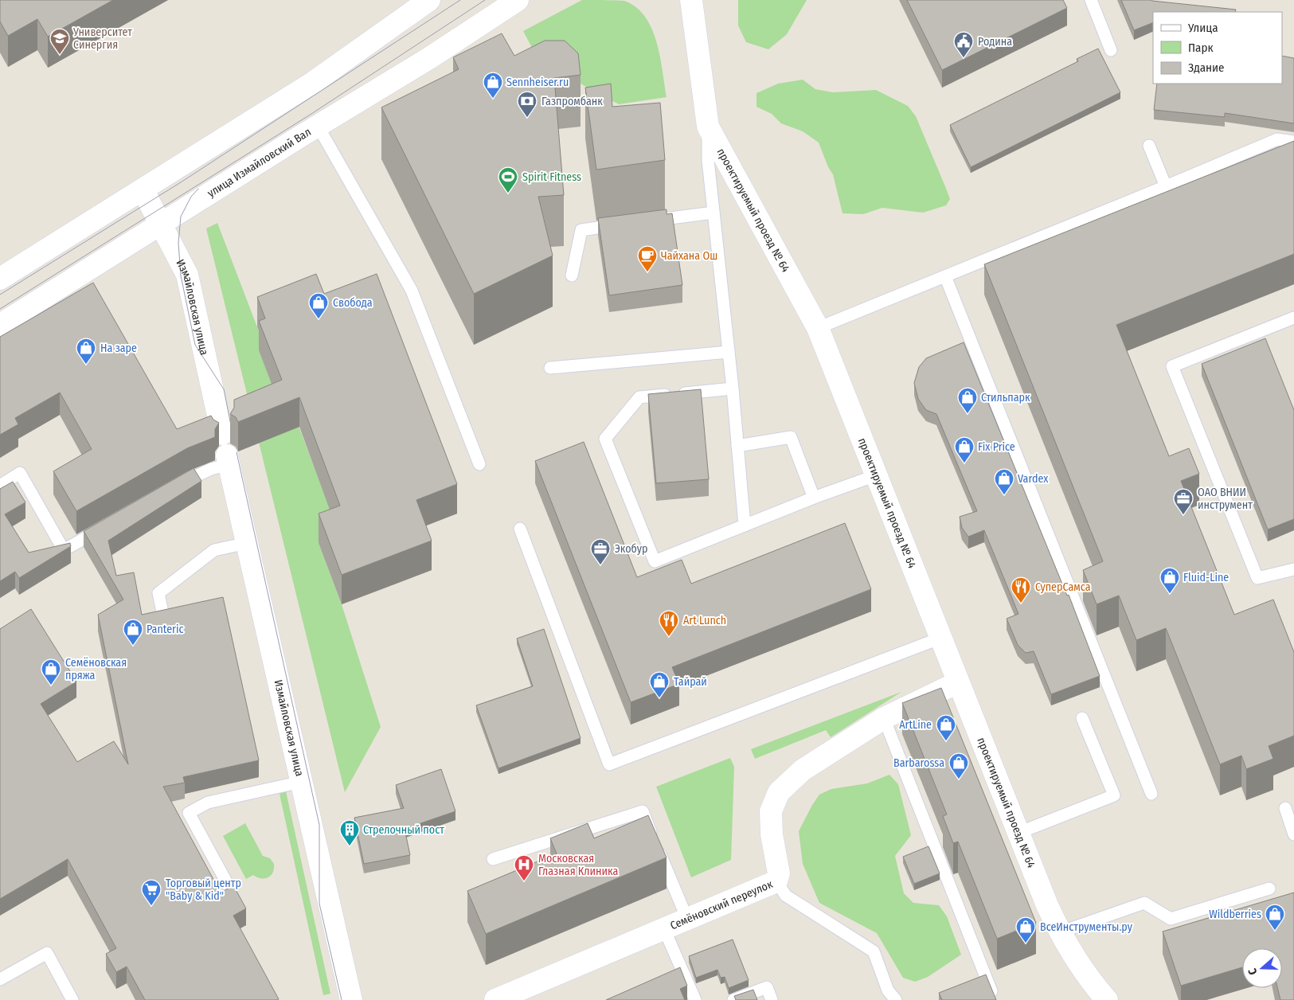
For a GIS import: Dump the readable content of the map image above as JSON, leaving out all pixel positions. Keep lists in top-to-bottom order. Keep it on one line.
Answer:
{"streets":{"street":["улица Измайловский Вал","проектируемый проезд № 64","Измайловская улица","Семёновский переулок"]},"crossings":[["улица Измайловский Вал","Измайловская улица"],["проектируемый проезд № 64","Семёновский переулок"]],"places":{"school or university":["Университет Синергия"],"public building":["Родина"],"shop":["Sennheiser.ru","Свобода","На заре","Стильпарк","Fix Price","Vardex","Fluid-Line","Panteric","Семёновская пряжа","Тайрай","ArtLine","Barbarossa","Wildberries","ВсеИнструменты.ру"],"bank":["Газпромбанк"],"sports":["Spirit Fitness"],"cafe":["Чайхана Ош"],"office":["ОАО ВНИИ инструмент","Экобур"],"restaurant":["СуперСамса","Art Lunch"],"building":["Стрелочный пост"],"hospital":["Московская Глазная Клиника"],"supermarket":["Торговый центр \"Baby & Kid\""]},"legend":["Улица","Парк","Здание"],"north":"left"}
